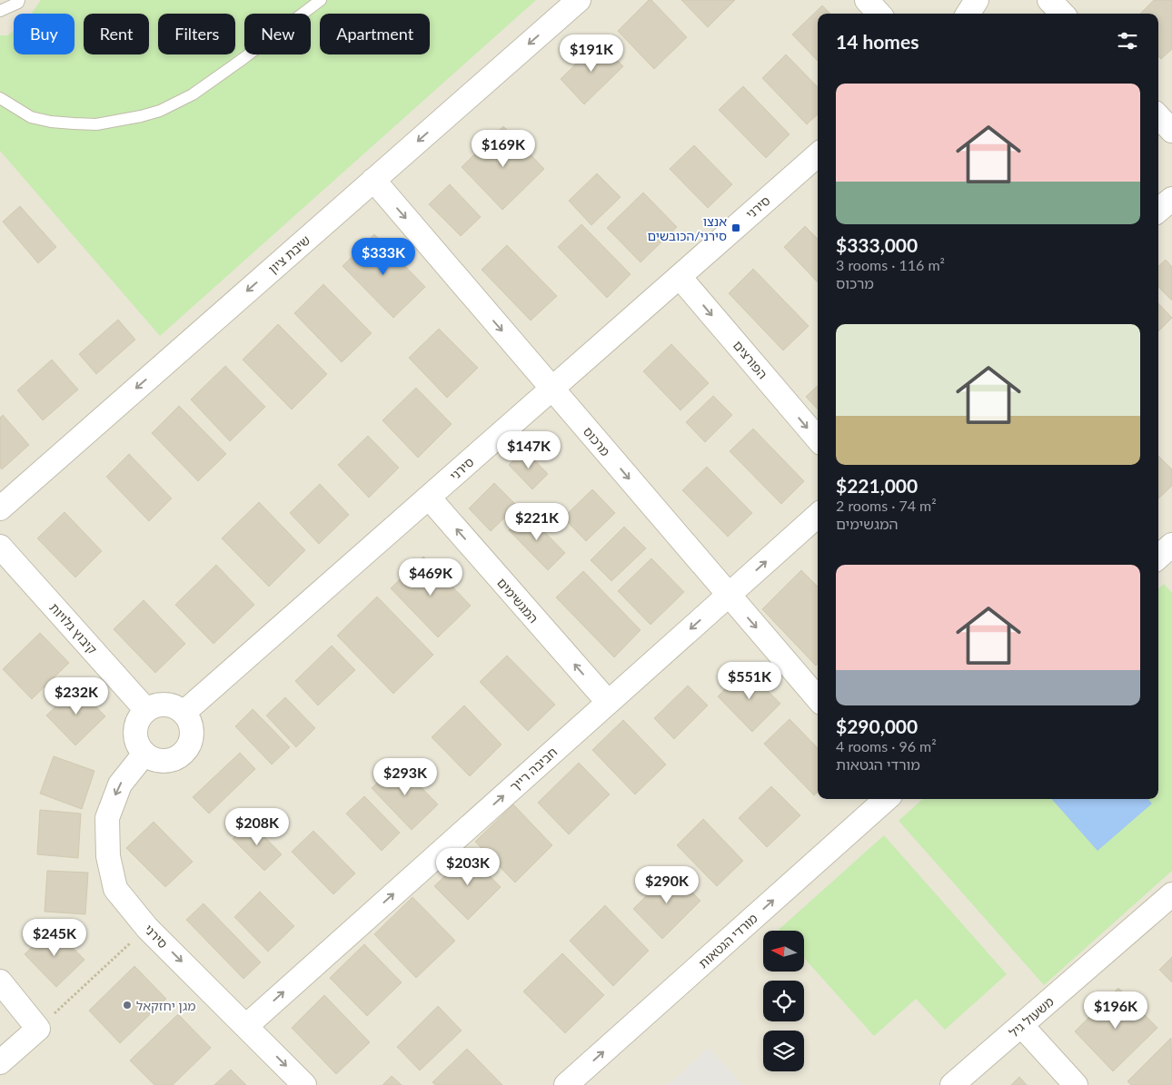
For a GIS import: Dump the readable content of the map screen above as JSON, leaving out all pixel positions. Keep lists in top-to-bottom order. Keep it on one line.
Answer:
{"streets":{"street":["סירני","שיבת ציון","הפורצים","מרכוס","המגשימים","קיבוץ גלויות","חביבה רייך","מורדי הגטאות","משעול גיל"]},"crossings":[["סירני","הפורצים"],["סירני","מרכוס"],["סירני","המגשימים"],["סירני","קיבוץ גלויות"],["סירני","חביבה רייך"],["שיבת ציון","מרכוס"],["מרכוס","חביבה רייך"],["המגשימים","חביבה רייך"]],"one_way":["שיבת ציון","הפורצים","מרכוס","המגשימים","מורדי הגטאות"],"places":{"transit":["אנצו סירני/הכובשים"],"other":["מגן יחזקאל"]},"north":"left","page":{"chip":["Buy","Rent","Filters","New","Apartment"],"heading":"14 homes","price":["$191K","$169K","$333K","$147K","$221K","$469K","$551K","$232K","$293K","$208K","$203K","$290K","$245K","$196K"],"list":[{"name":"$333,000","note":"3 rooms · 116 m² · מרכוס"},{"name":"$221,000","note":"2 rooms · 74 m² · המגשימים"},{"name":"$290,000","note":"4 rooms · 96 m² · מורדי הגטאות"}]}}
